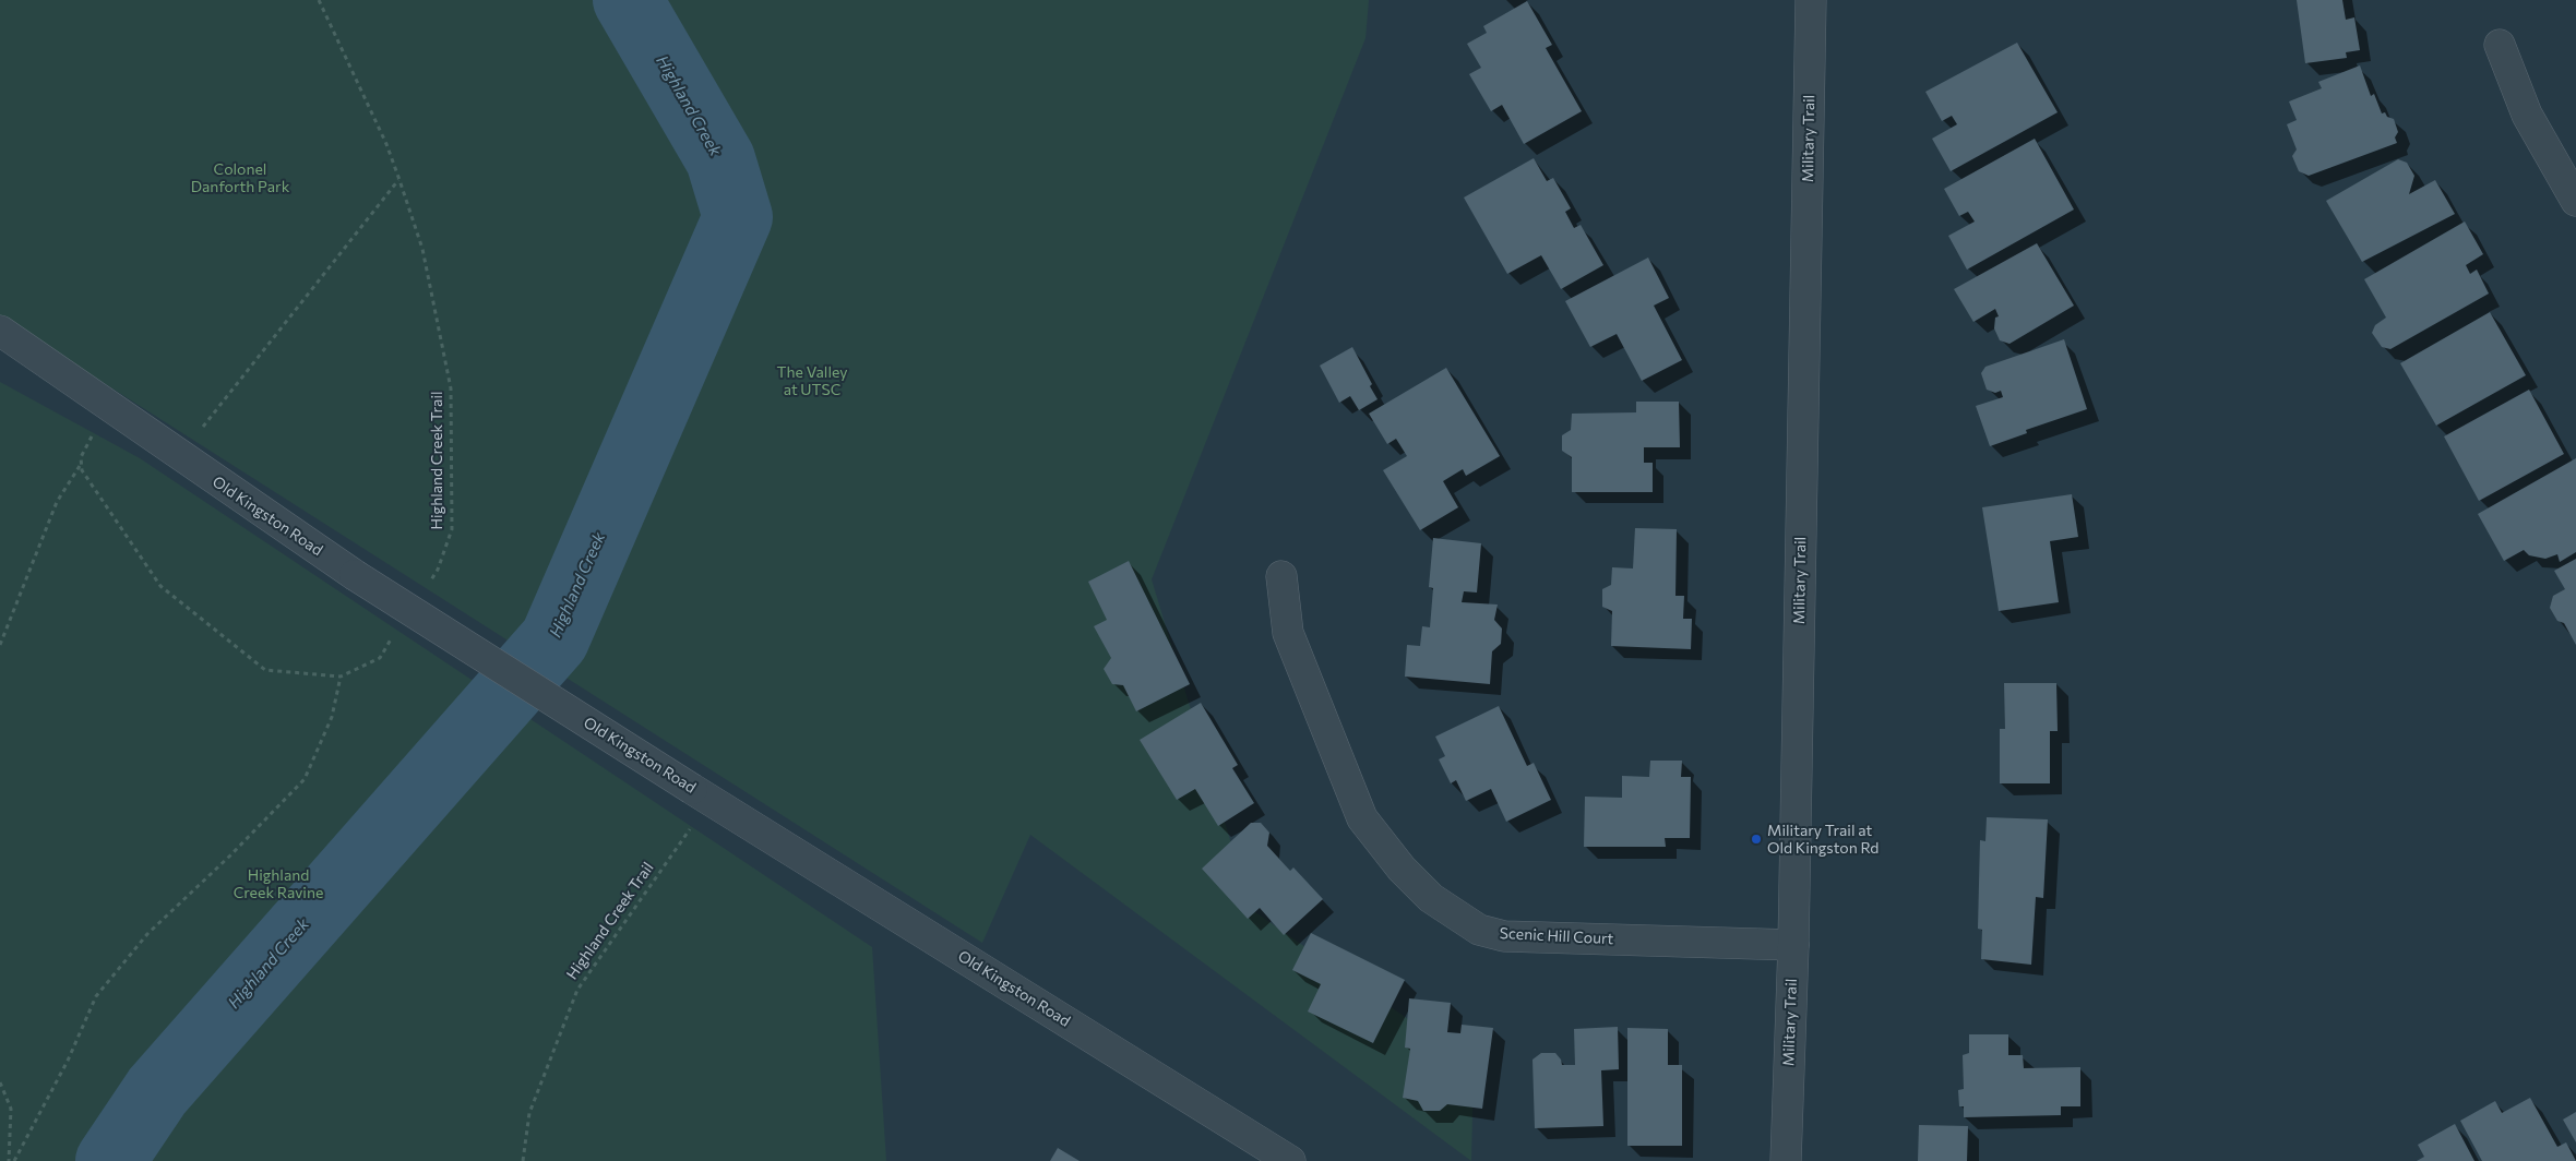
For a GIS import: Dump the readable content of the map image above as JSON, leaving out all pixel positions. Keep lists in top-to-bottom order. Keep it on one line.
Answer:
{"streets":{"street":["Military Trail","Old Kingston Road","Scenic Hill Court"],"path":["Highland Creek Trail"]},"crossings":[["Military Trail","Scenic Hill Court"],["Highland Creek Trail","Old Kingston Road"]],"water":["Highland Creek"],"parks":["Colonel Danforth Park","The Valley at UTSC","Highland Creek Ravine"],"places":["Military Trail at Old Kingston Rd"]}
